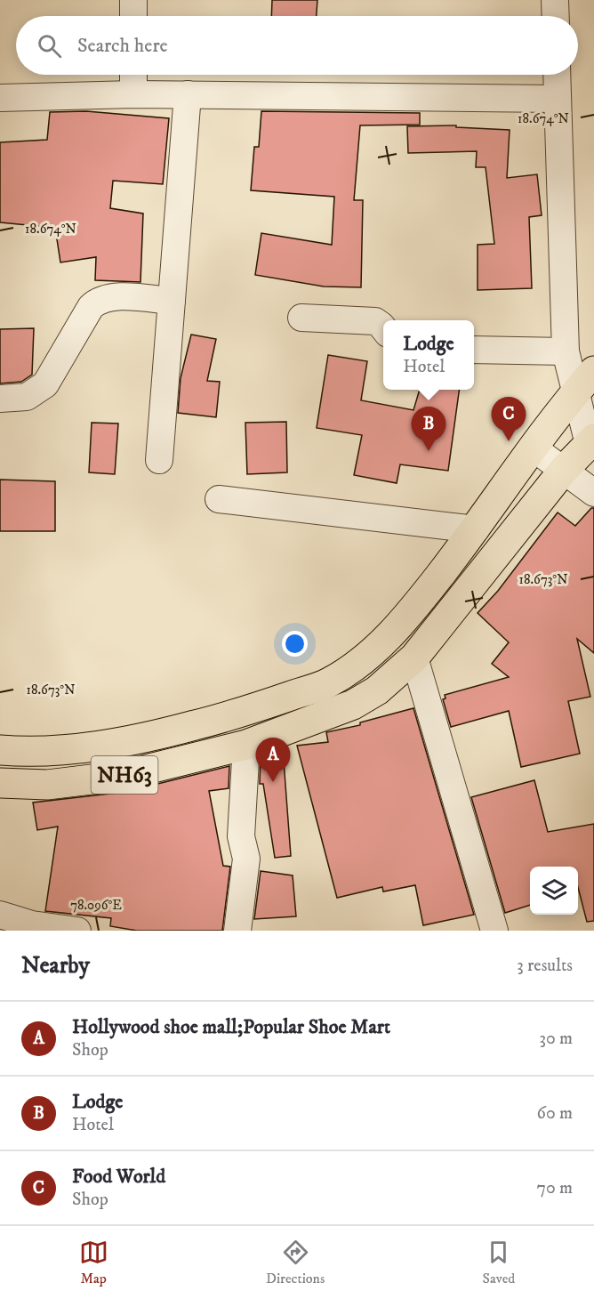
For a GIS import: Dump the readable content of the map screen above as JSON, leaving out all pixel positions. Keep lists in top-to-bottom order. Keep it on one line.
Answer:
{"streets":{"highway":["NH63"]},"page":{"search":"Search here","popup":["Lodge","Hotel"],"pins":["C","B","A"],"heading":["Nearby","3 results"],"list":[{"mark":"A","name":"Hollywood shoe mall;Popular Shoe Mart","note":"Shop","value":"30 m"},{"mark":"B","name":"Lodge","note":"Hotel","value":"60 m"},{"mark":"C","name":"Food World","note":"Shop","value":"70 m"}],"nav":["Map","Directions","Saved"]},"coordinates":["18.674°N","18.673°N","78.096°E"]}
